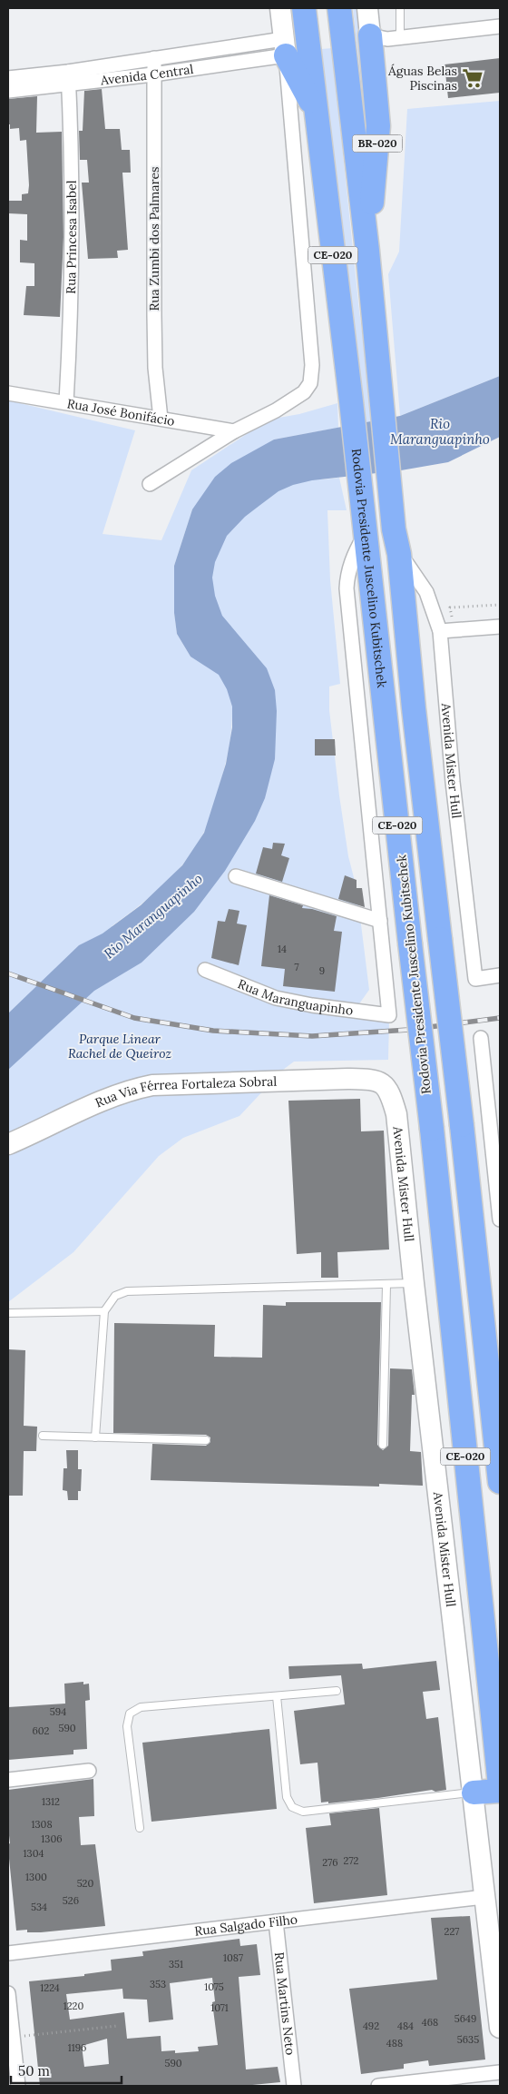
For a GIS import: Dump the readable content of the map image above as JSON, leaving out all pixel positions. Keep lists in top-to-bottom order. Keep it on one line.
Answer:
{"streets":{"highway":["BR-020","CE-020","Rodovia Presidente Juscelino Kubitschek"],"main road":["Avenida Mister Hull","Rua Via Férrea Fortaleza Sobral"],"street":["Avenida Central","Rua Princesa Isabel","Rua Zumbi dos Palmares","Rua José Bonifácio","Rua Maranguapinho","Rua Salgado Filho","Rua Martins Neto"]},"crossings":[["Avenida Central","Rua Princesa Isabel"],["Avenida Central","Rua Zumbi dos Palmares"],["BR-020","CE-020"],["Rua Princesa Isabel","Rua José Bonifácio"],["Rua Zumbi dos Palmares","Rua José Bonifácio"],["CE-020","Avenida Mister Hull"],["Avenida Mister Hull","Rua Via Férrea Fortaleza Sobral"],["Avenida Mister Hull","Rua Salgado Filho"],["Rua Salgado Filho","Rua Martins Neto"]],"water":["Rio Maranguapinho"],"parks":["Parque Linear Rachel de Queiroz"],"places":{"supermarket":["Águas Belas Piscinas"]},"house_numbers":["14","7","9","594","590","602","1312","1308","1306","1304","272","276","1300","520","526","534","227","1087","351","353","1075","1224","1220","1071","5649","468","492","484","5635","488","1196","590"],"scale_bar":"50 m"}
